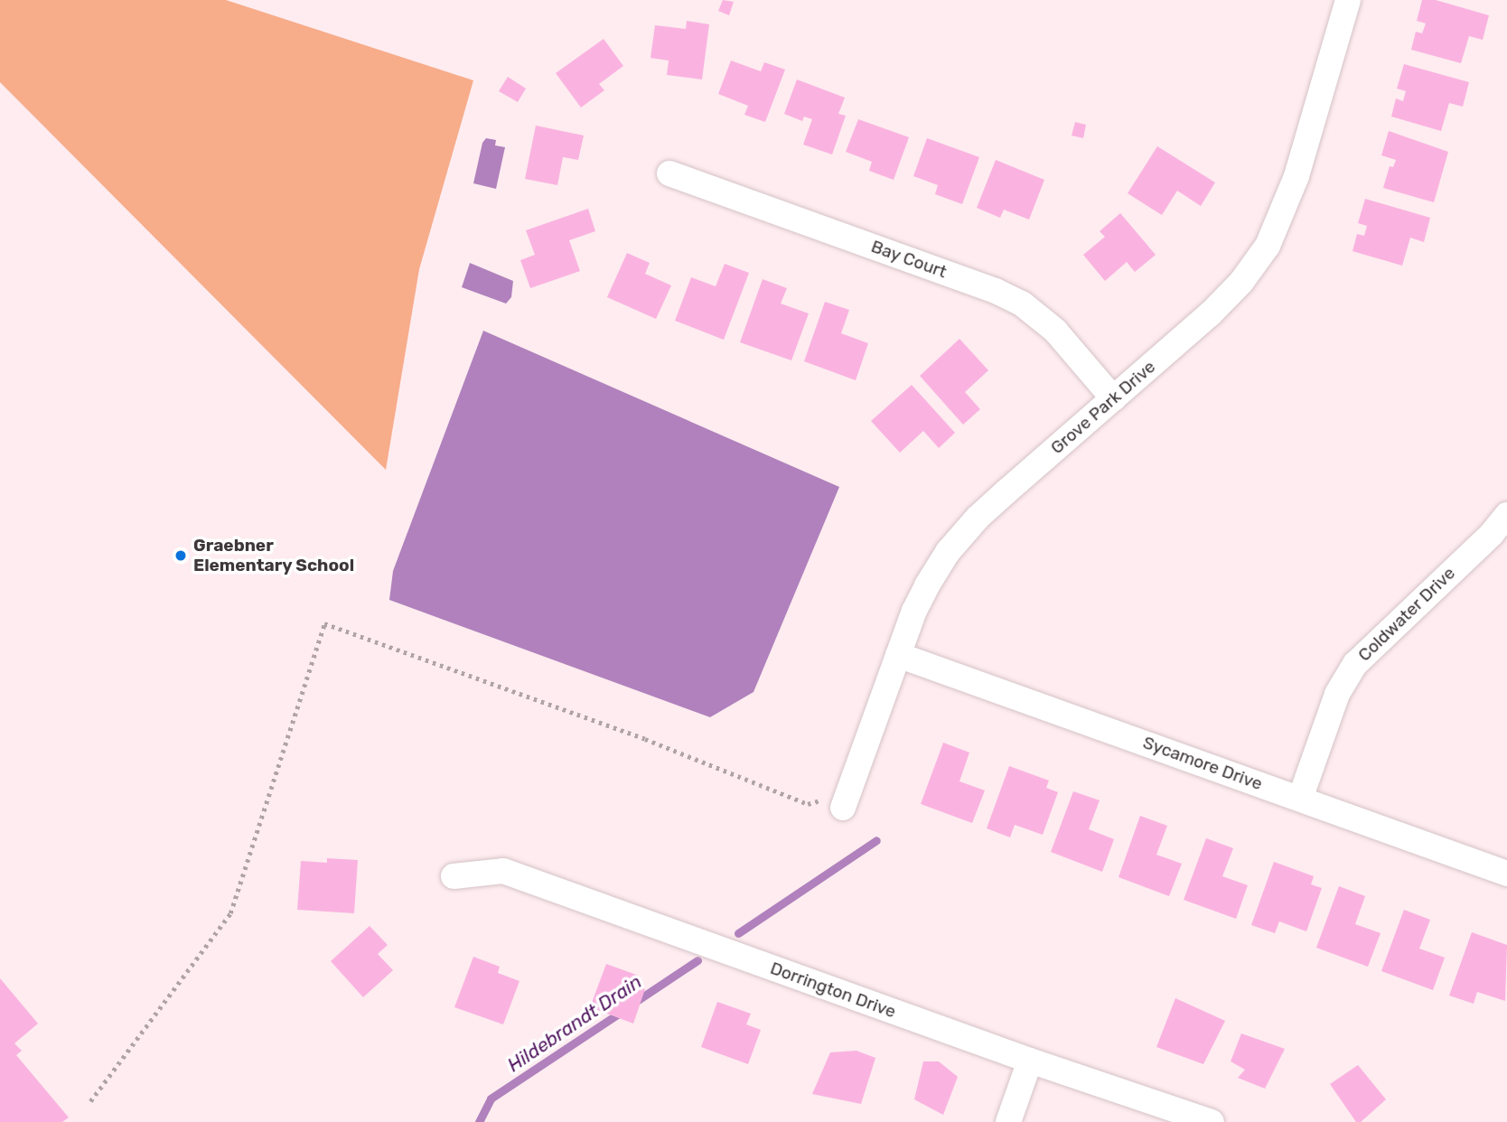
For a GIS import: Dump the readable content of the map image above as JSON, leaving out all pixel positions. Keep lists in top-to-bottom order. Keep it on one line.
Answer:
{"streets":{"street":["Bay Court","Grove Park Drive","Coldwater Drive","Sycamore Drive","Dorrington Drive"]},"crossings":[["Bay Court","Grove Park Drive"],["Grove Park Drive","Sycamore Drive"],["Coldwater Drive","Sycamore Drive"]],"water":["Hildebrandt Drain"],"places":["Graebner Elementary School"]}
